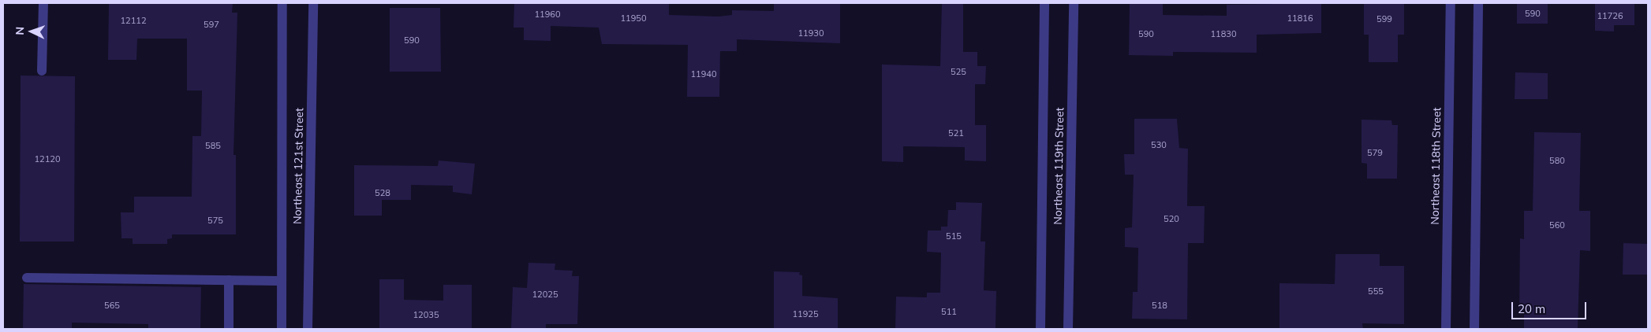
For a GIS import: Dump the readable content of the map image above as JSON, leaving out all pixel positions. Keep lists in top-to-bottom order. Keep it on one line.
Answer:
{"streets":{"street":["Northeast 121st Street","Northeast 119th Street","Northeast 118th Street"]},"house_numbers":["590","11960","11726","11950","11816","599","12112","597","11930","590","11830","590","525","11940","521","530","585","579","12120","580","528","520","575","560","515","555","12025","565","518","511","11925","12035"],"scale_bar":"20 m","north":"left"}
